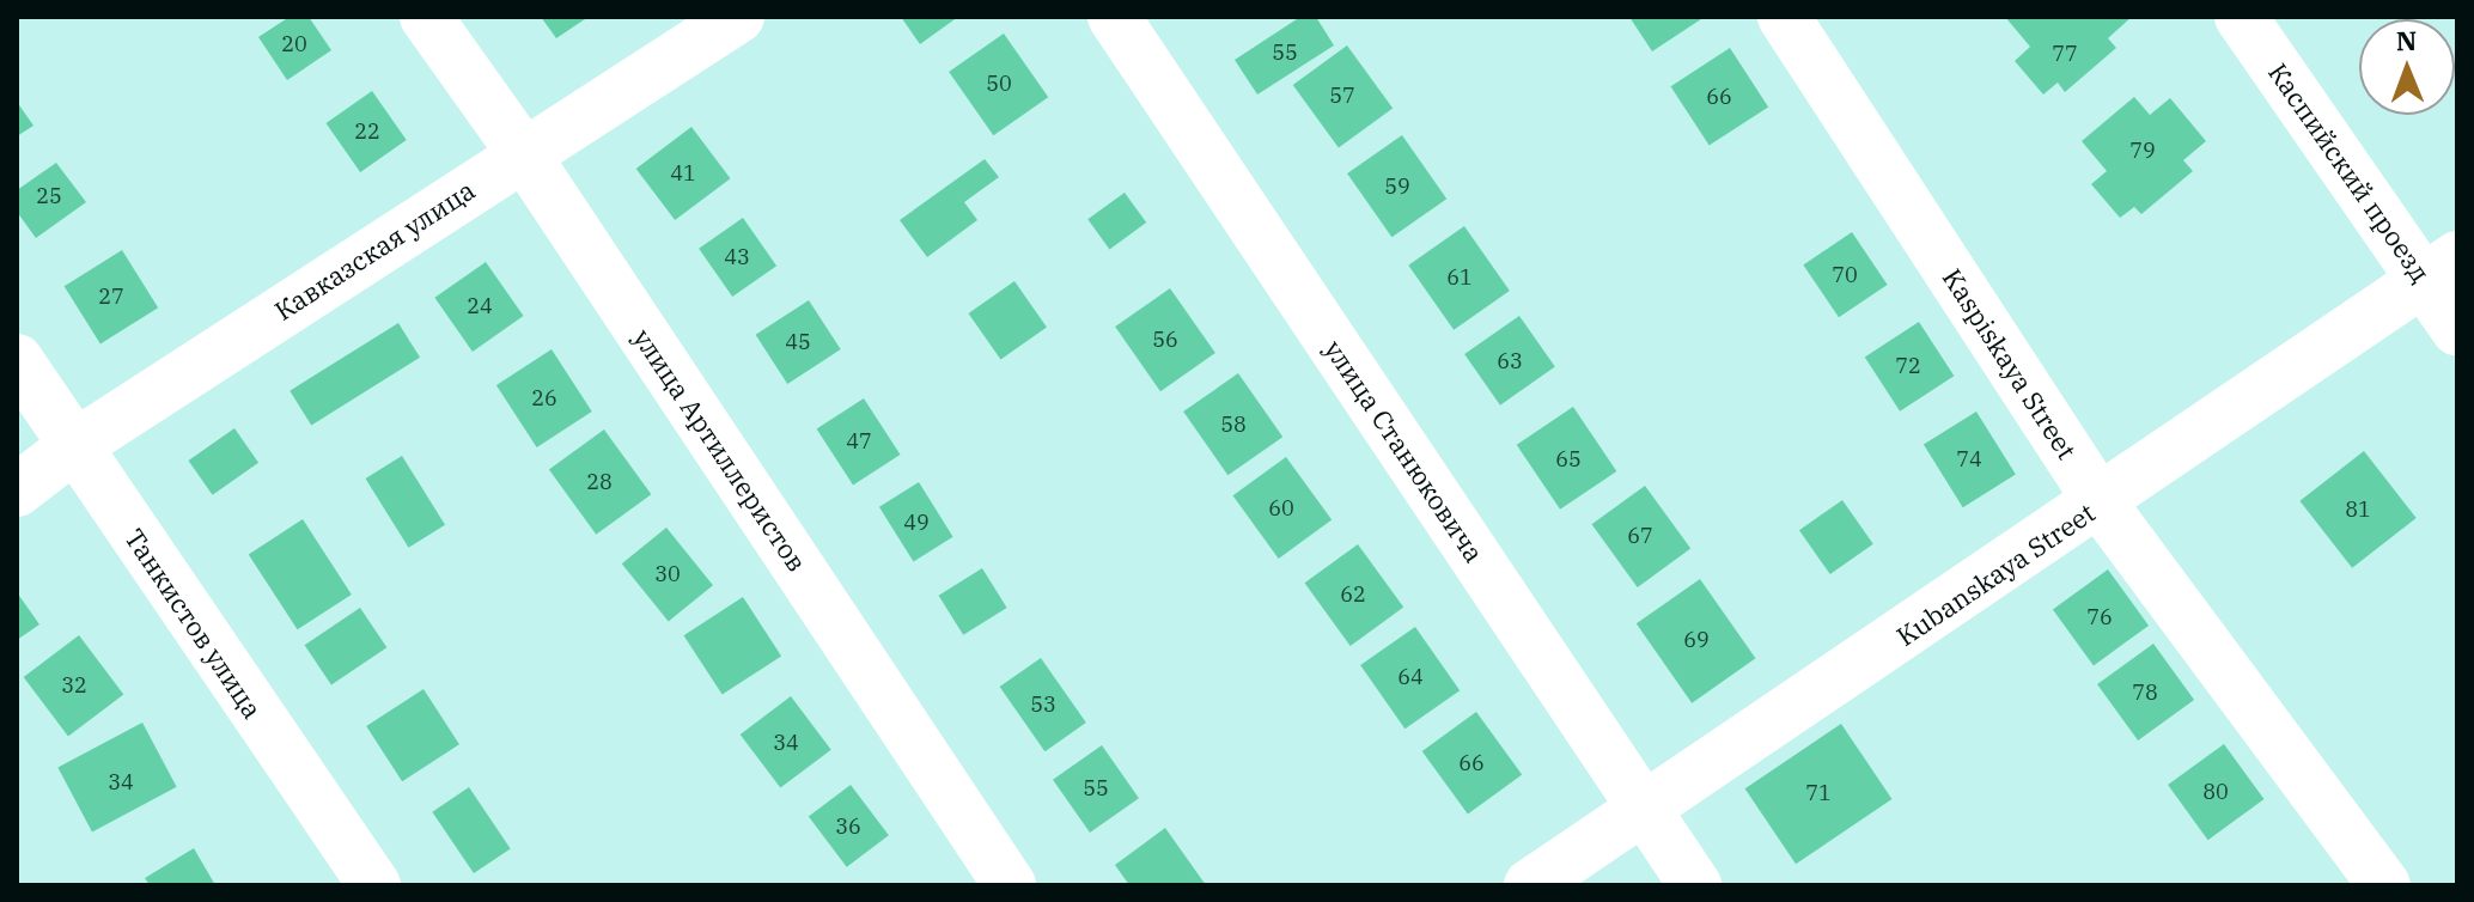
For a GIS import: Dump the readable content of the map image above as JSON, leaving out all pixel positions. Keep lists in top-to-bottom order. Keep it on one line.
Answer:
{"streets":{"street":["Каспийский проезд","Кавказская улица","Kaspiskaya Street","улица Артиллеристов","улица Станюковича","Kubanskaya Street","Танкистов улица"]},"crossings":[["Каспийский проезд","Kubanskaya Street"],["Кавказская улица","улица Артиллеристов"],["Кавказская улица","Танкистов улица"],["Kaspiskaya Street","Kubanskaya Street"],["улица Станюковича","Kubanskaya Street"]],"house_numbers":["20","55","77","50","57","66","22","79","41","59","25","43","70","61","27","24","56","45","63","72","26","58","47","65","74","28","60","81","49","67","30","62","76","69","64","32","78","53","34","66","34","55","80","71","36"],"north":"top"}
